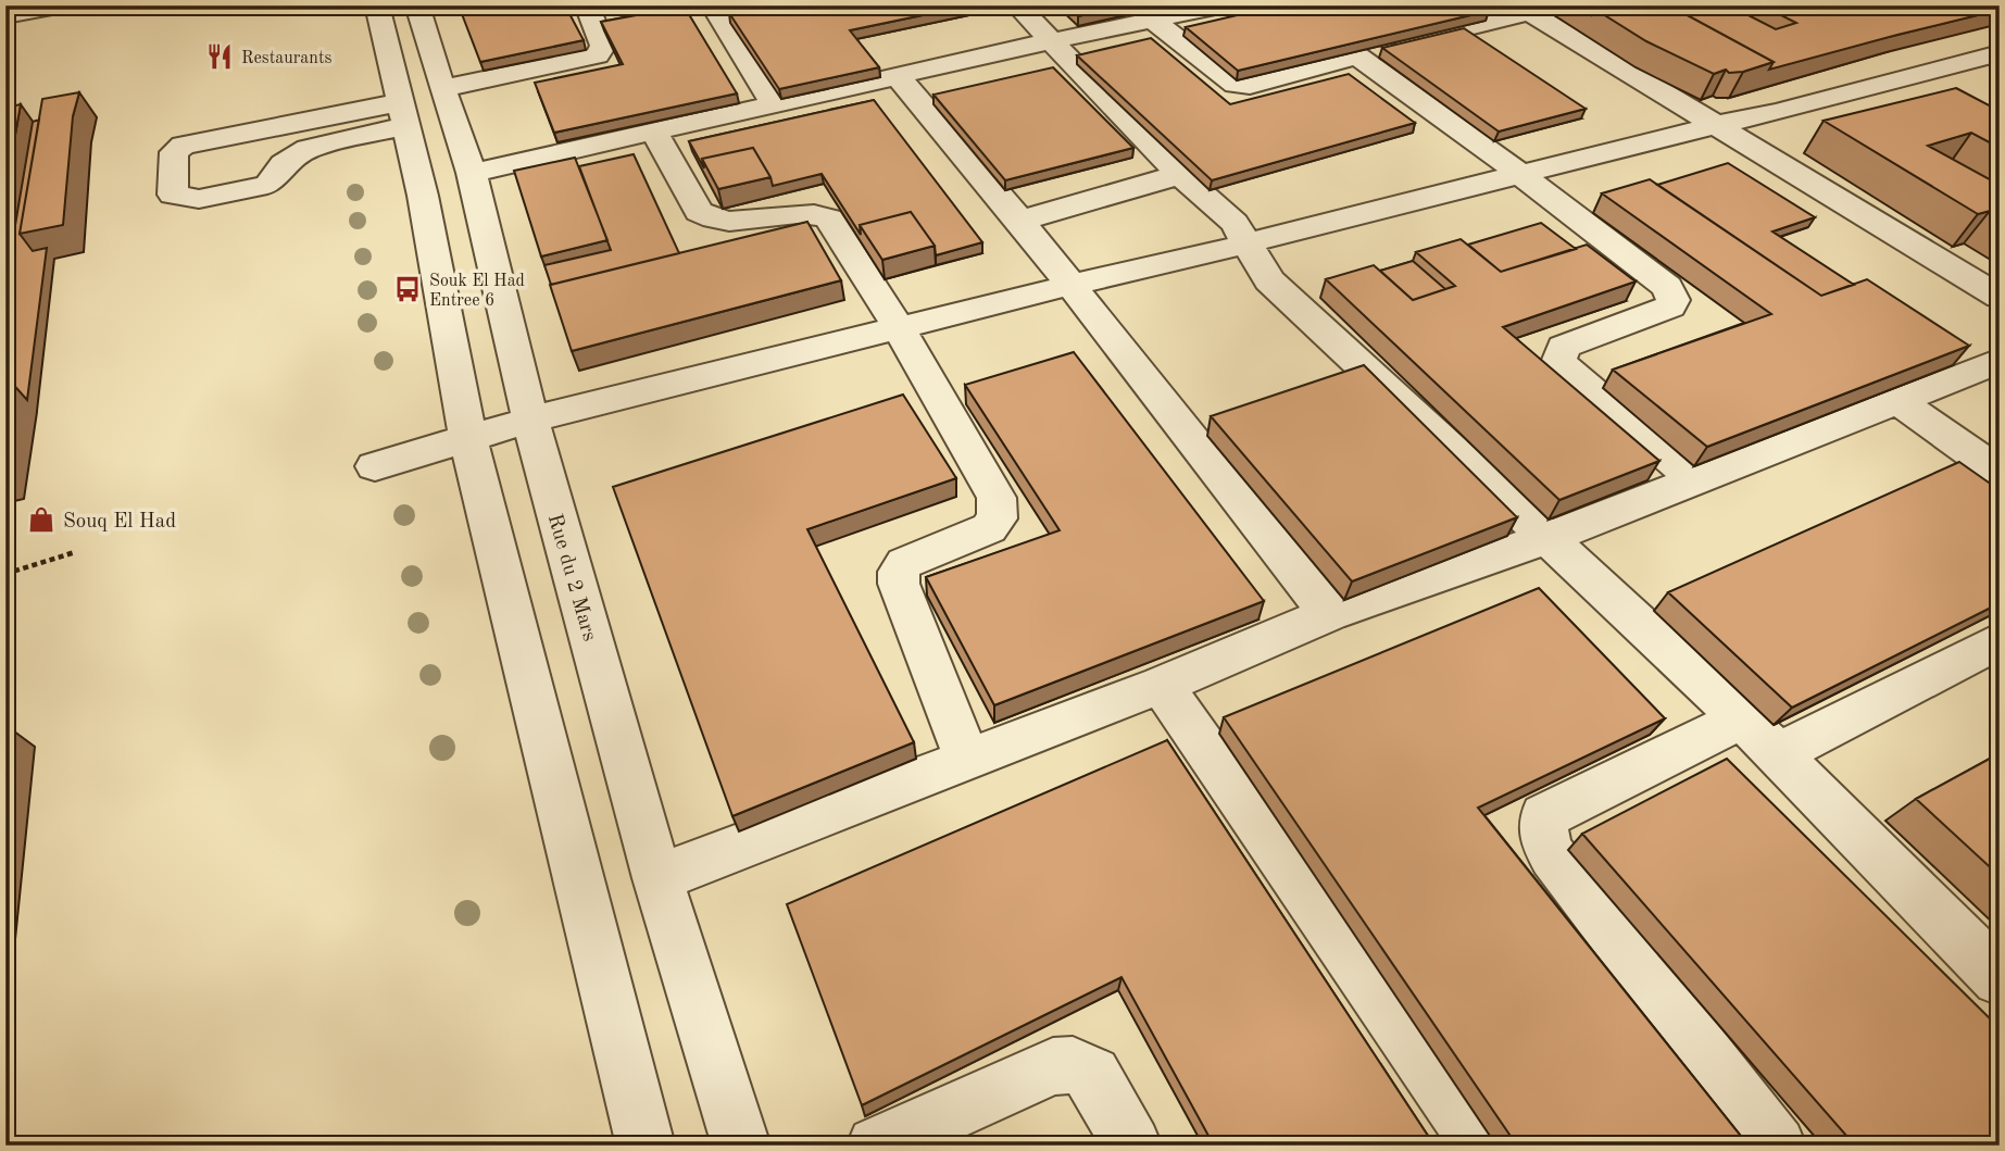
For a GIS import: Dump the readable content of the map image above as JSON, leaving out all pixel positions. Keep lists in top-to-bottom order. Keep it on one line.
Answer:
{"streets":{"street":["Rue du 2 Mars"]},"places":{"restaurant":["Restaurants"],"bus stop":["Souk El Had Entree 6"],"shop":["Souq El Had"]}}
